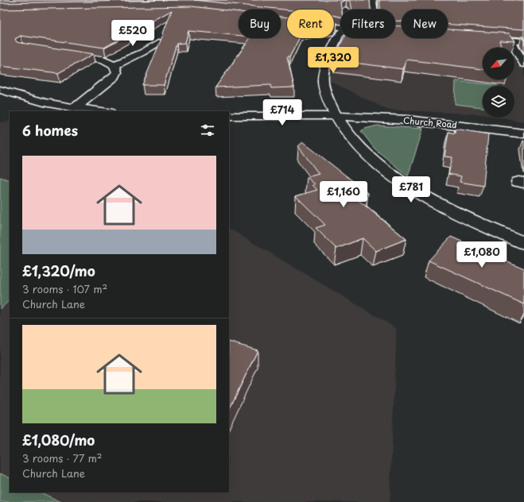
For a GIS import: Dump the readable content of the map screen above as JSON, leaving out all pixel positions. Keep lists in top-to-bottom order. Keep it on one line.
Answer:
{"streets":{"street":["Church Road"]},"north":"bottom left","page":{"chip":["Buy","Rent","Filters","New"],"price":["£520","£1,320","£714","£781","£1,160","£1,080"],"heading":"6 homes","list":[{"name":"£1,320/mo","note":"3 rooms · 107 m² · Church Lane"},{"name":"£1,080/mo","note":"3 rooms · 77 m² · Church Lane"}]}}
